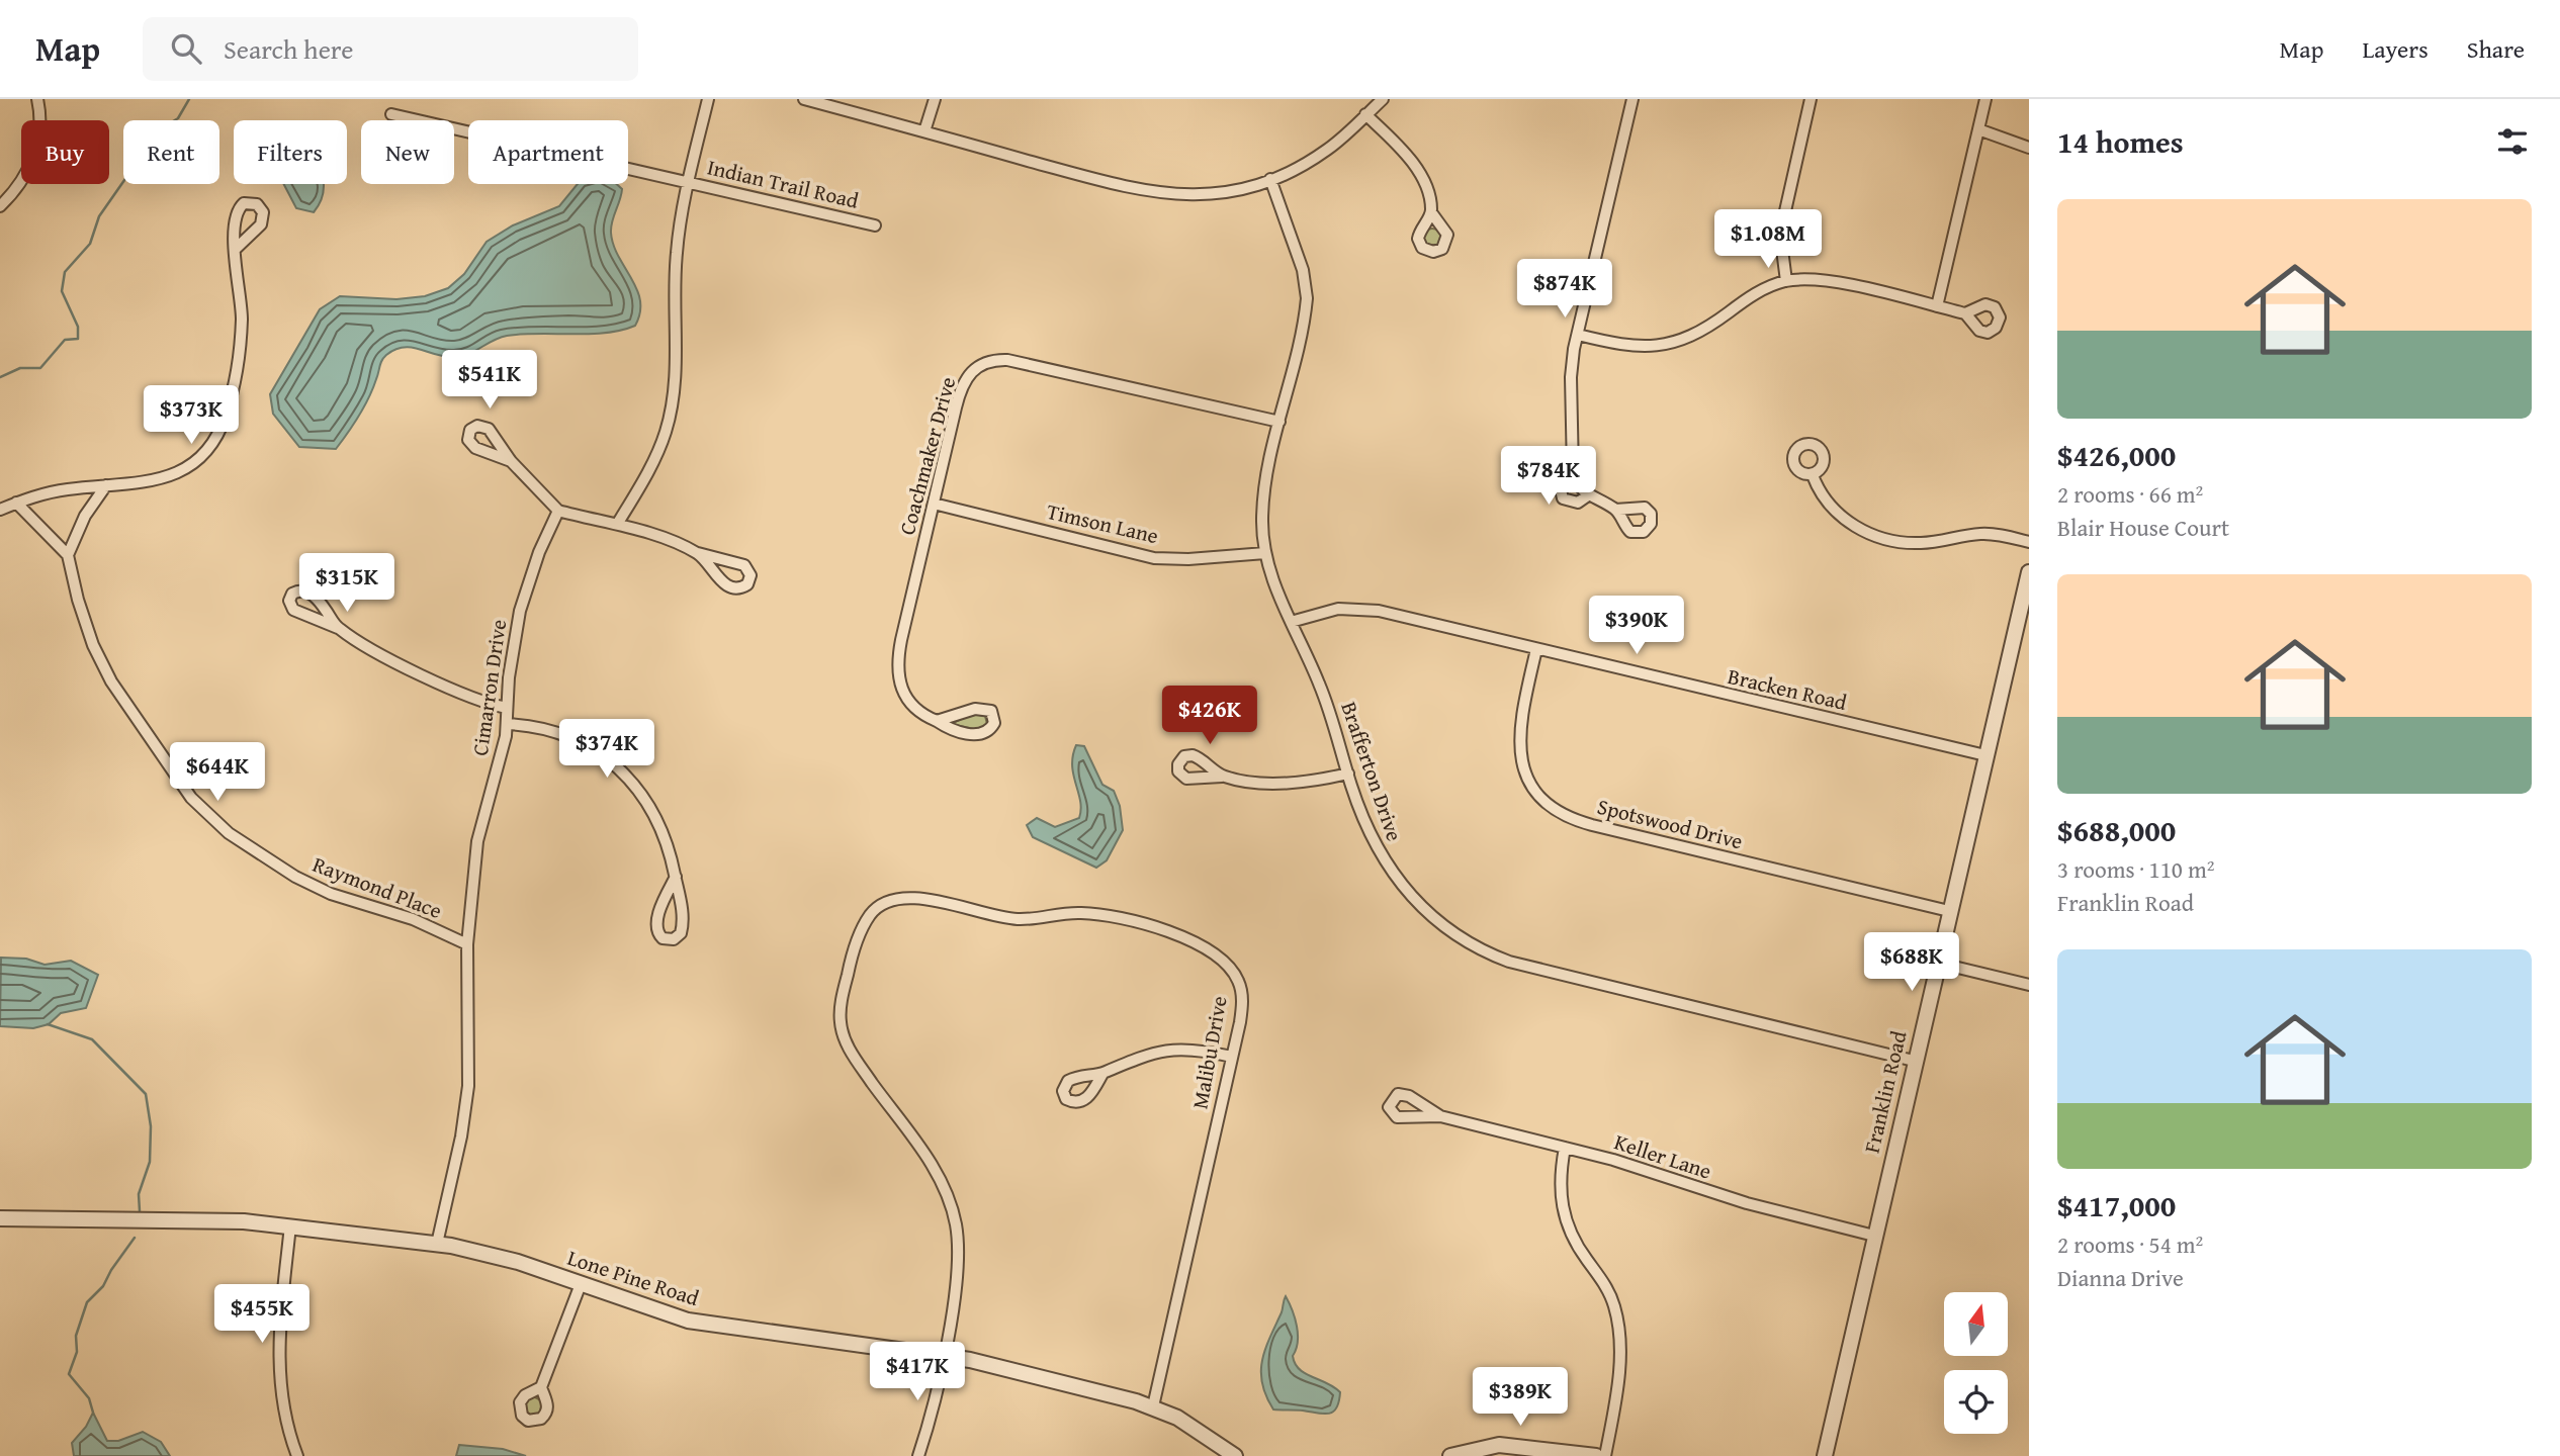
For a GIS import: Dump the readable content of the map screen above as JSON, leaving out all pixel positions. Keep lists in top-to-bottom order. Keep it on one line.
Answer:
{"streets":{"street":["Indian Trail Road","Coachmaker Drive","Timson Lane","Cimarron Drive","Bracken Road","Brafferton Drive","Spotswood Drive","Raymond Place","Malibu Drive","Franklin Road","Keller Lane","Lone Pine Road"]},"crossings":[["Coachmaker Drive","Timson Lane"],["Coachmaker Drive","Brafferton Drive"],["Timson Lane","Brafferton Drive"],["Cimarron Drive","Raymond Place"],["Cimarron Drive","Lone Pine Road"],["Bracken Road","Brafferton Drive"],["Bracken Road","Spotswood Drive"],["Bracken Road","Franklin Road"],["Brafferton Drive","Franklin Road"],["Spotswood Drive","Franklin Road"],["Malibu Drive","Lone Pine Road"],["Franklin Road","Keller Lane"]],"north":"top","page":{"header":"Map","search":"Search here","nav":["Map","Layers","Share"],"heading":"14 homes","chip":["Buy","Rent","Filters","New","Apartment"],"list":[{"name":"$426,000","note":"2 rooms · 66 m² · Blair House Court"},{"name":"$688,000","note":"3 rooms · 110 m² · Franklin Road"},{"name":"$417,000","note":"2 rooms · 54 m² · Dianna Drive"}],"price":["$1.08M","$874K","$541K","$373K","$784K","$315K","$390K","$426K","$374K","$644K","$688K","$455K","$417K","$389K"]}}
